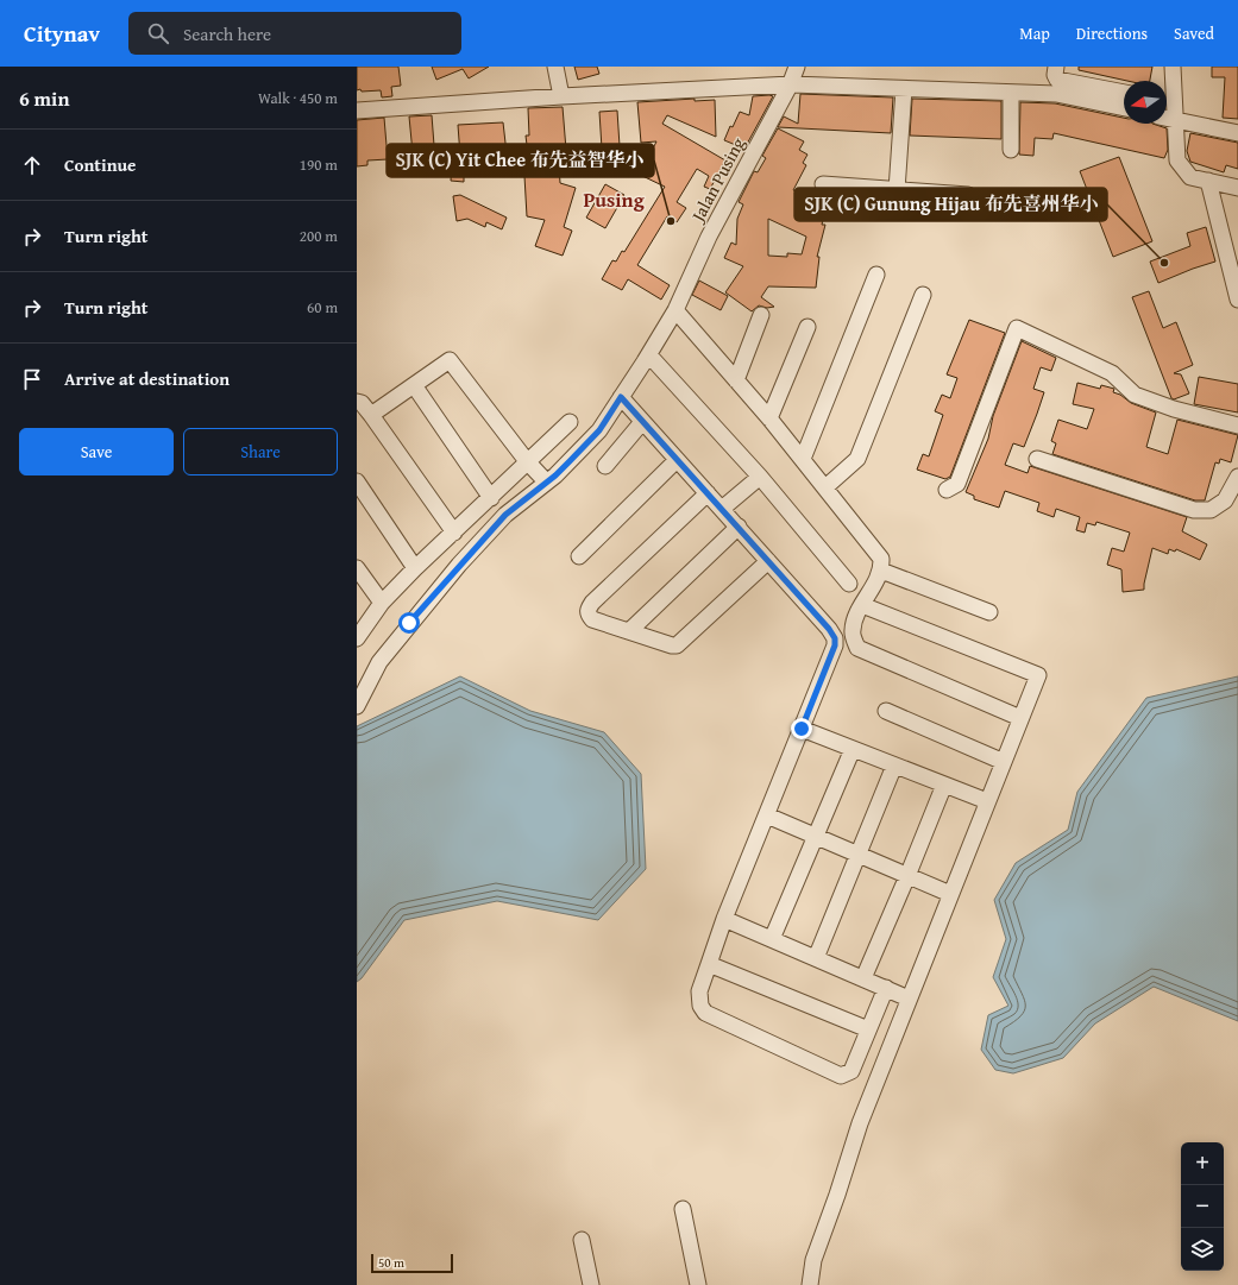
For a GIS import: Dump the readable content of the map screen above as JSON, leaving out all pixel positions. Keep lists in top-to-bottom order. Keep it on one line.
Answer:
{"streets":{"street":["Jalan Pusing"]},"districts":["Pusing"],"places":["SJK (C) Yit Chee 布先益智华小","SJK (C) Gunung Hijau 布先喜州华小"],"scale_bar":"50 m","north":"left","page":{"header":"Citynav","search":"Search here","nav":["Map","Directions","Saved"],"heading":["6 min","Walk · 450 m"],"list":[["Continue","190 m"],["Turn right","200 m"],["Turn right","60 m"],"Arrive at destination"],"buttons":["Save","Share"],"map_buttons":["+","−"],"scale":"50 m"}}
